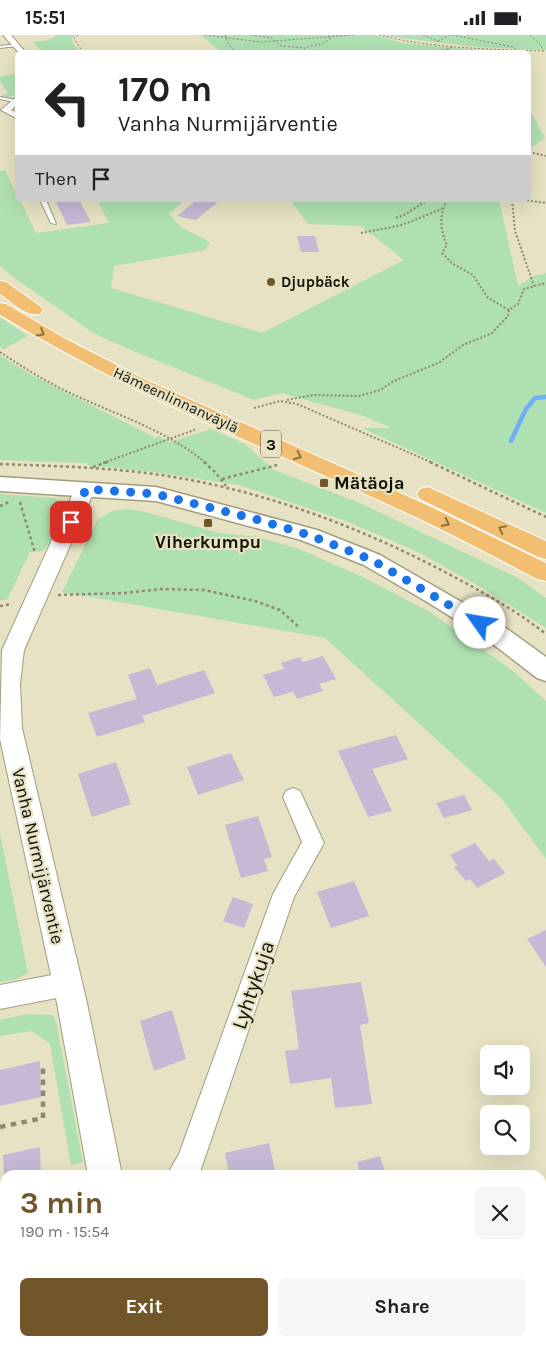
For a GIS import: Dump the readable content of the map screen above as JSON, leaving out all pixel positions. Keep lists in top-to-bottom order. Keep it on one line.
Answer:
{"streets":{"highway":["Hämeenlinnanväylä","3"],"street":["Vanha Nurmijärventie","Lyhtykuja"]},"places":{"other":["Djupbäck"],"transit":["Mätäoja","Viherkumpu"]},"page":{"status":"15:51","turn":["170 m","Vanha Nurmijärventie"],"then":"Then","heading":["3 min","190 m · 15:54"],"buttons":["Exit","Share"]}}
